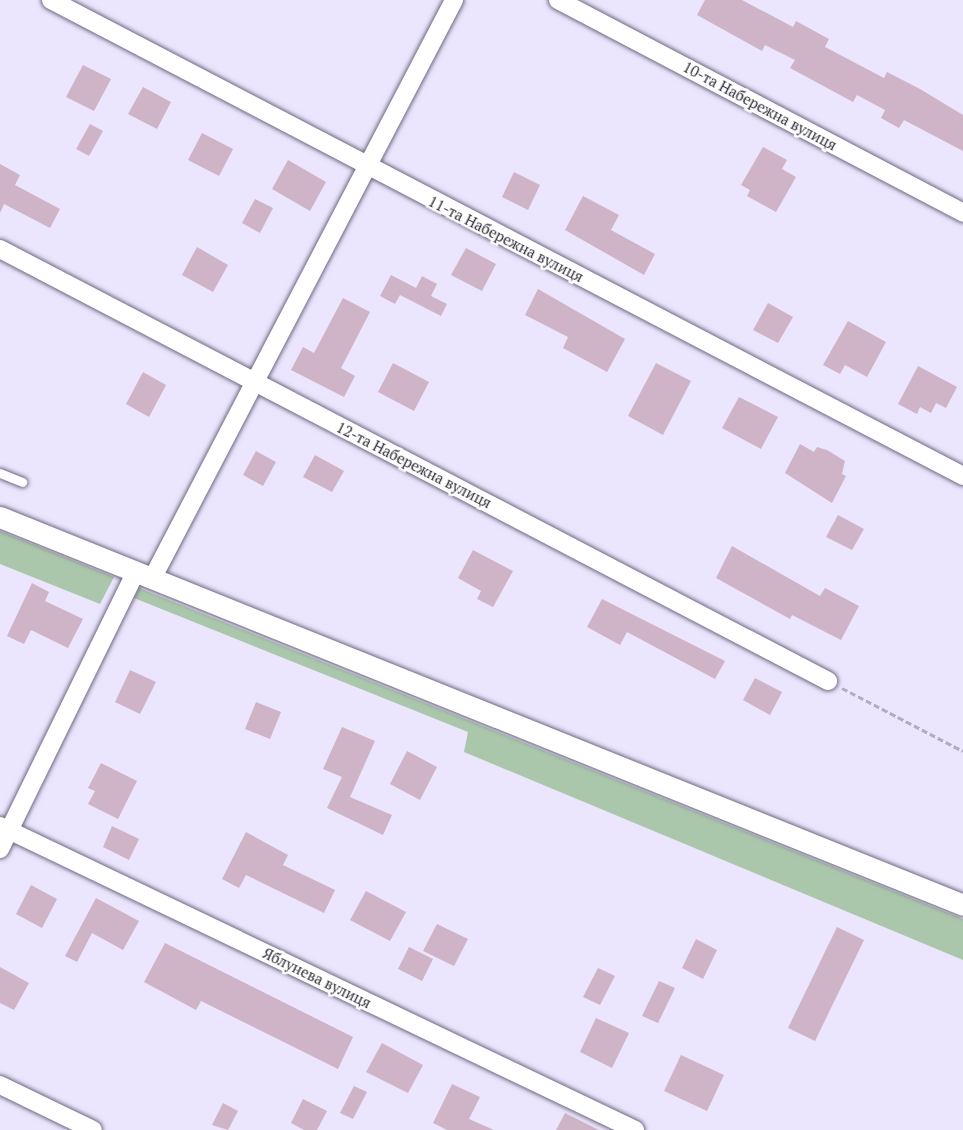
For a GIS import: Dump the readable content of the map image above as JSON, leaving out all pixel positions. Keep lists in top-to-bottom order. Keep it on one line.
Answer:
{"streets":{"street":["10-та Набережна вулиця","11-та Набережна вулиця","12-та Набережна вулиця","Яблунева вулиця"]}}
